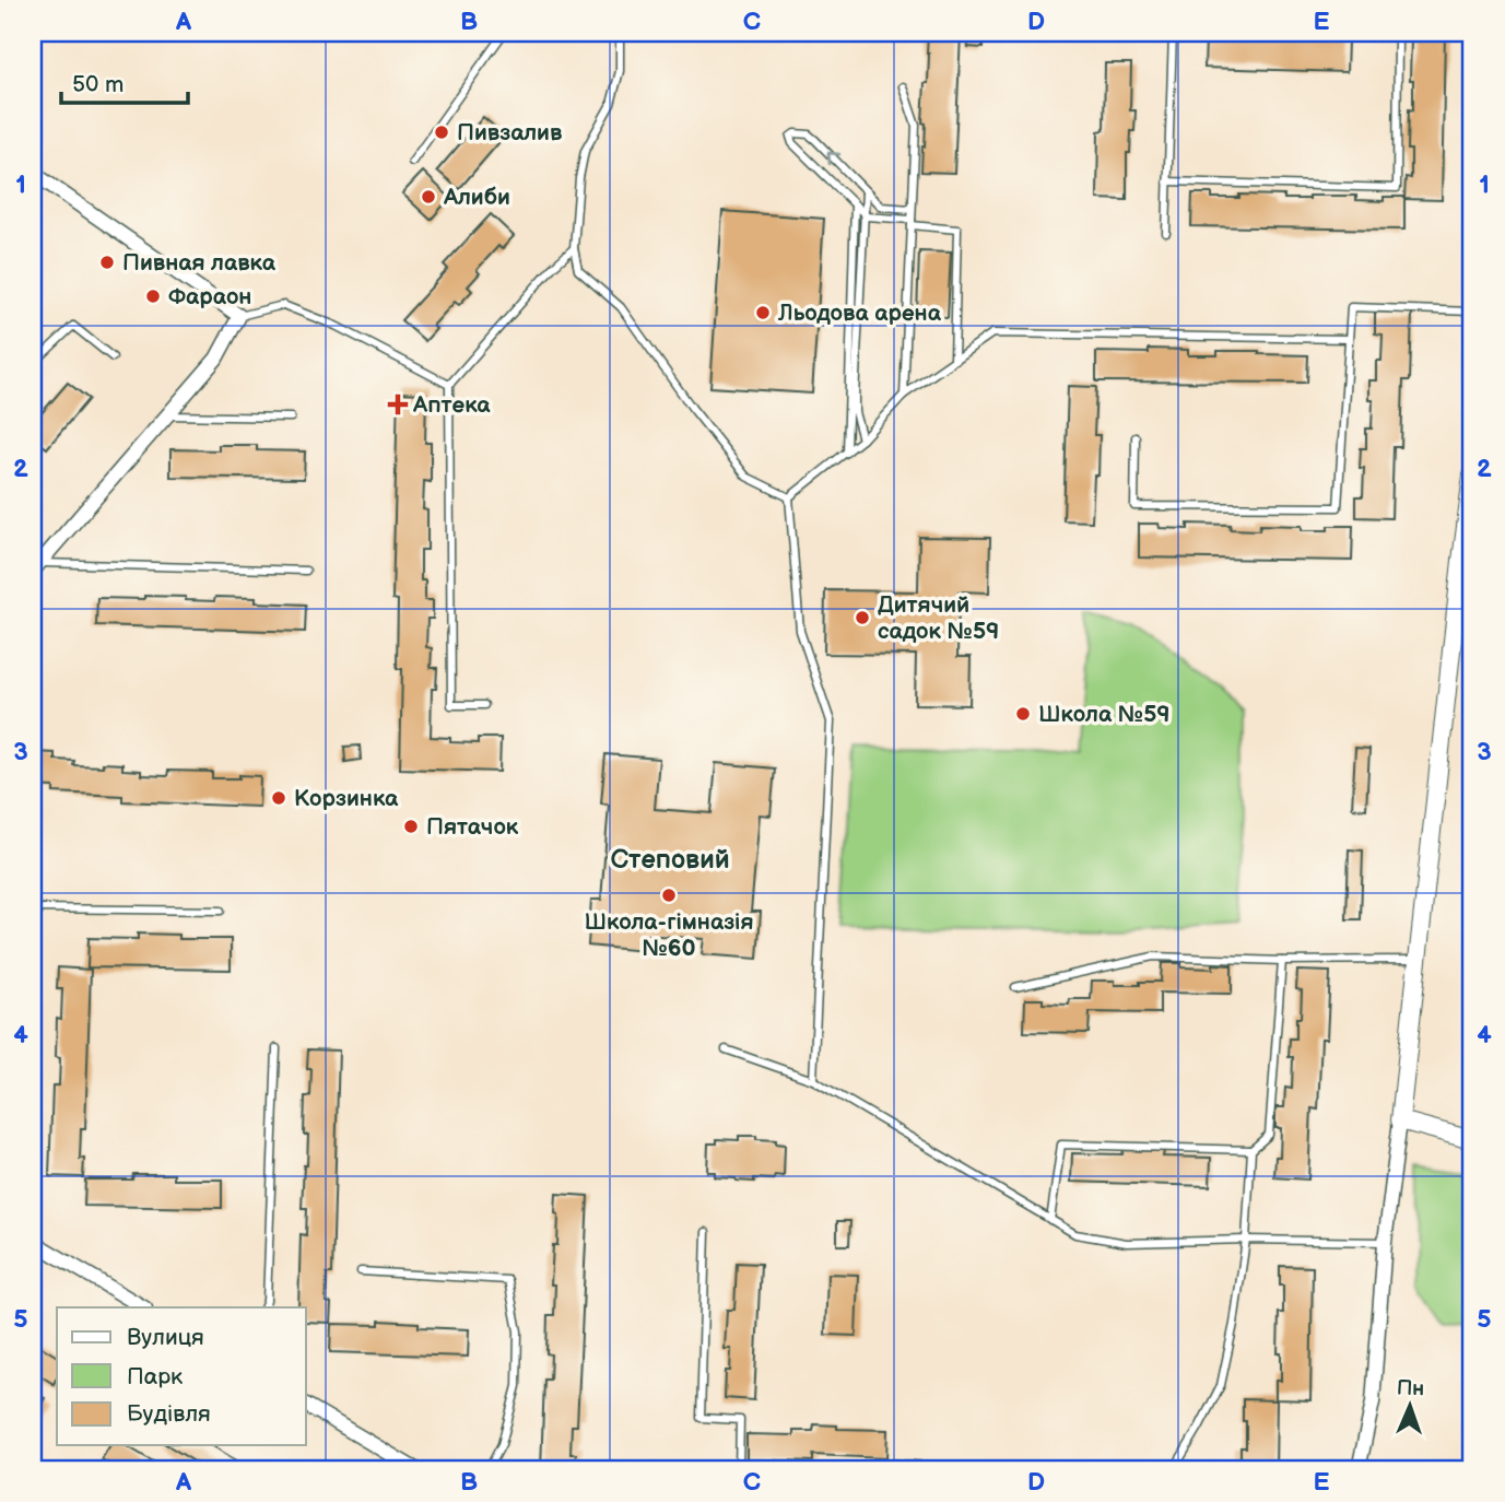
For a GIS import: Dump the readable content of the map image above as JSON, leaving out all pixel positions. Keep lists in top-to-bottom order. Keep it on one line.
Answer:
{"districts":["Степовий"],"places":{"other":["Пивзалив","Алиби","Пивная лавка","Фараон","Льодова арена","Дитячий садок №59","Школа №59","Корзинка","Пятачок","Школа-гімназія №60"],"health":["Аптека"]},"legend":["Вулиця","Парк","Будівля"],"scale_bar":"50 m","north":"top","grid":{"columns":["A","B","C","D","E"],"rows":["1","2","3","4","5"]}}
